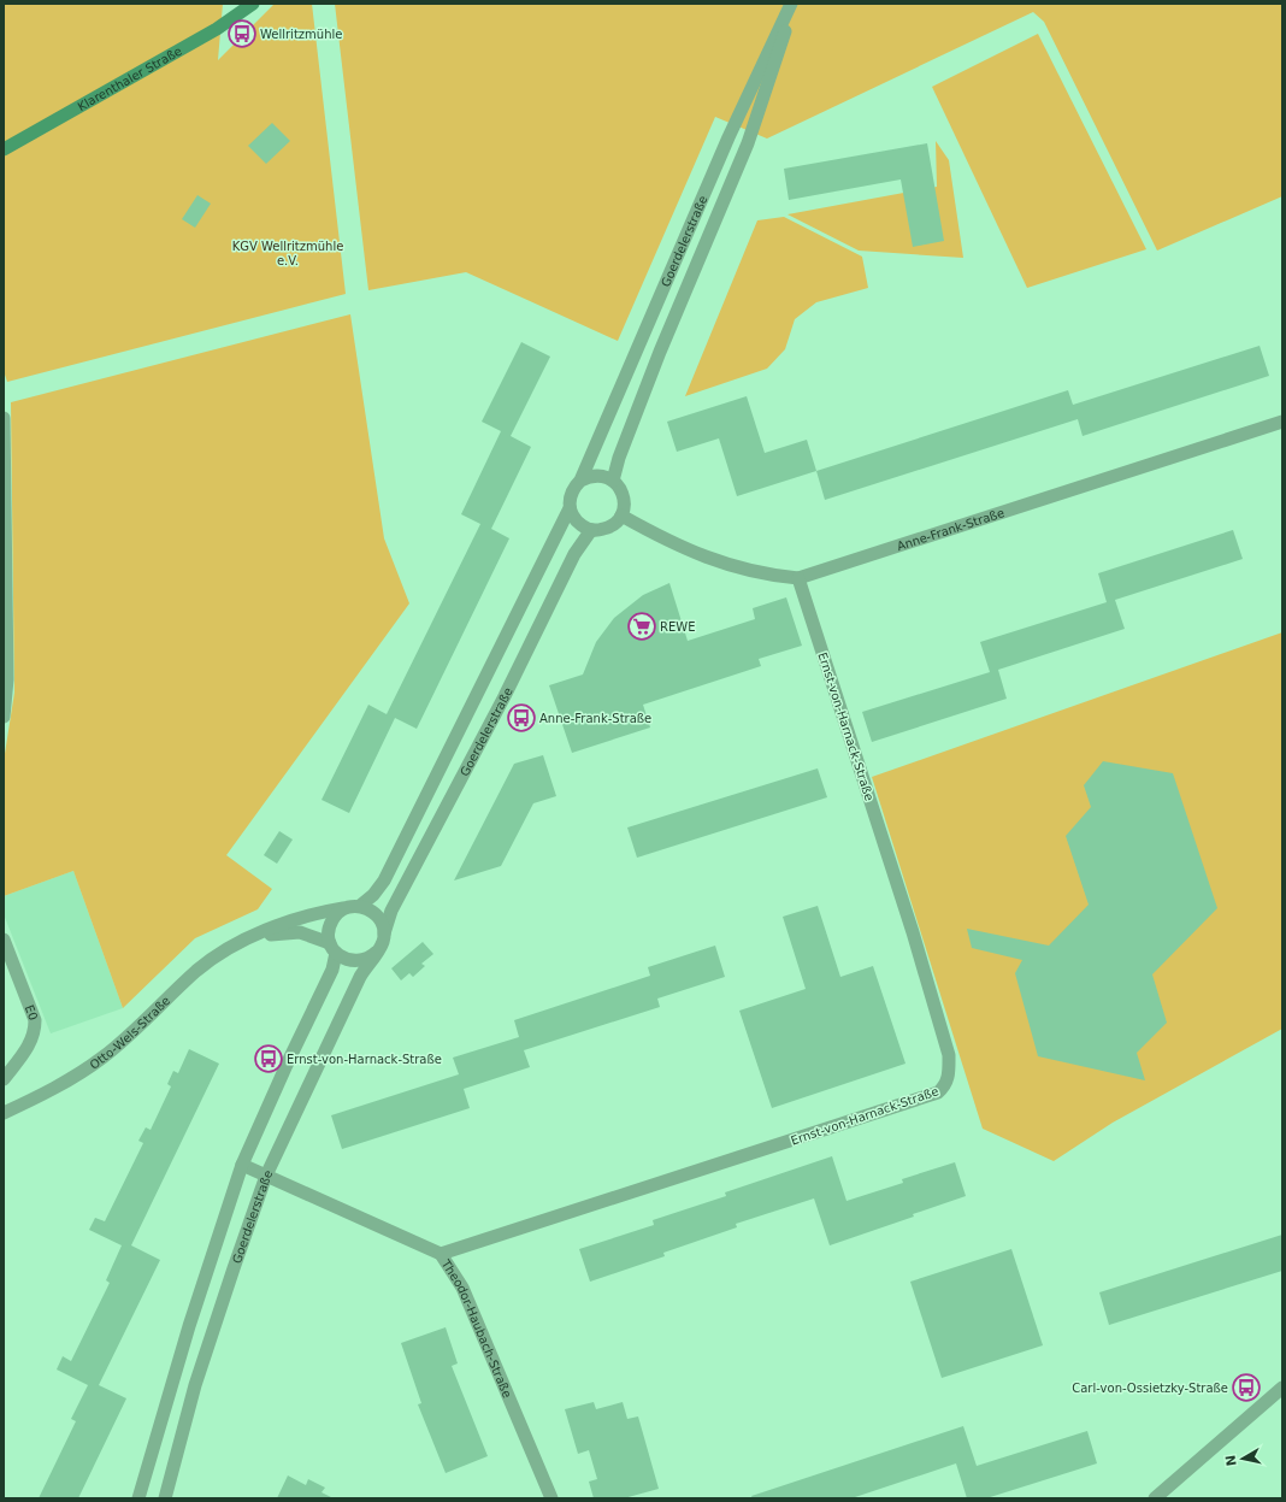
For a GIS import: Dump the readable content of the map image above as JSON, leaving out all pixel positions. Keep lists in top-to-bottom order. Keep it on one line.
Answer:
{"streets":{"main road":["Klarenthaler Straße"],"street":["Goerdelerstraße","Anne-Frank-Straße","Ernst-von-Harnack-Straße","E0","Otto-Wels-Straße","Theodor-Haubach-Straße"]},"crossings":[["Goerdelerstraße","Anne-Frank-Straße"],["Goerdelerstraße","Otto-Wels-Straße"],["Goerdelerstraße","Theodor-Haubach-Straße"],["Anne-Frank-Straße","Ernst-von-Harnack-Straße"],["Ernst-von-Harnack-Straße","Theodor-Haubach-Straße"]],"parks":["KGV Wellritzmühle e.V."],"places":{"bus stop":["Wellritzmühle","Anne-Frank-Straße","Ernst-von-Harnack-Straße","Carl-von-Ossietzky-Straße"],"supermarket":["REWE"]},"north":"left"}
